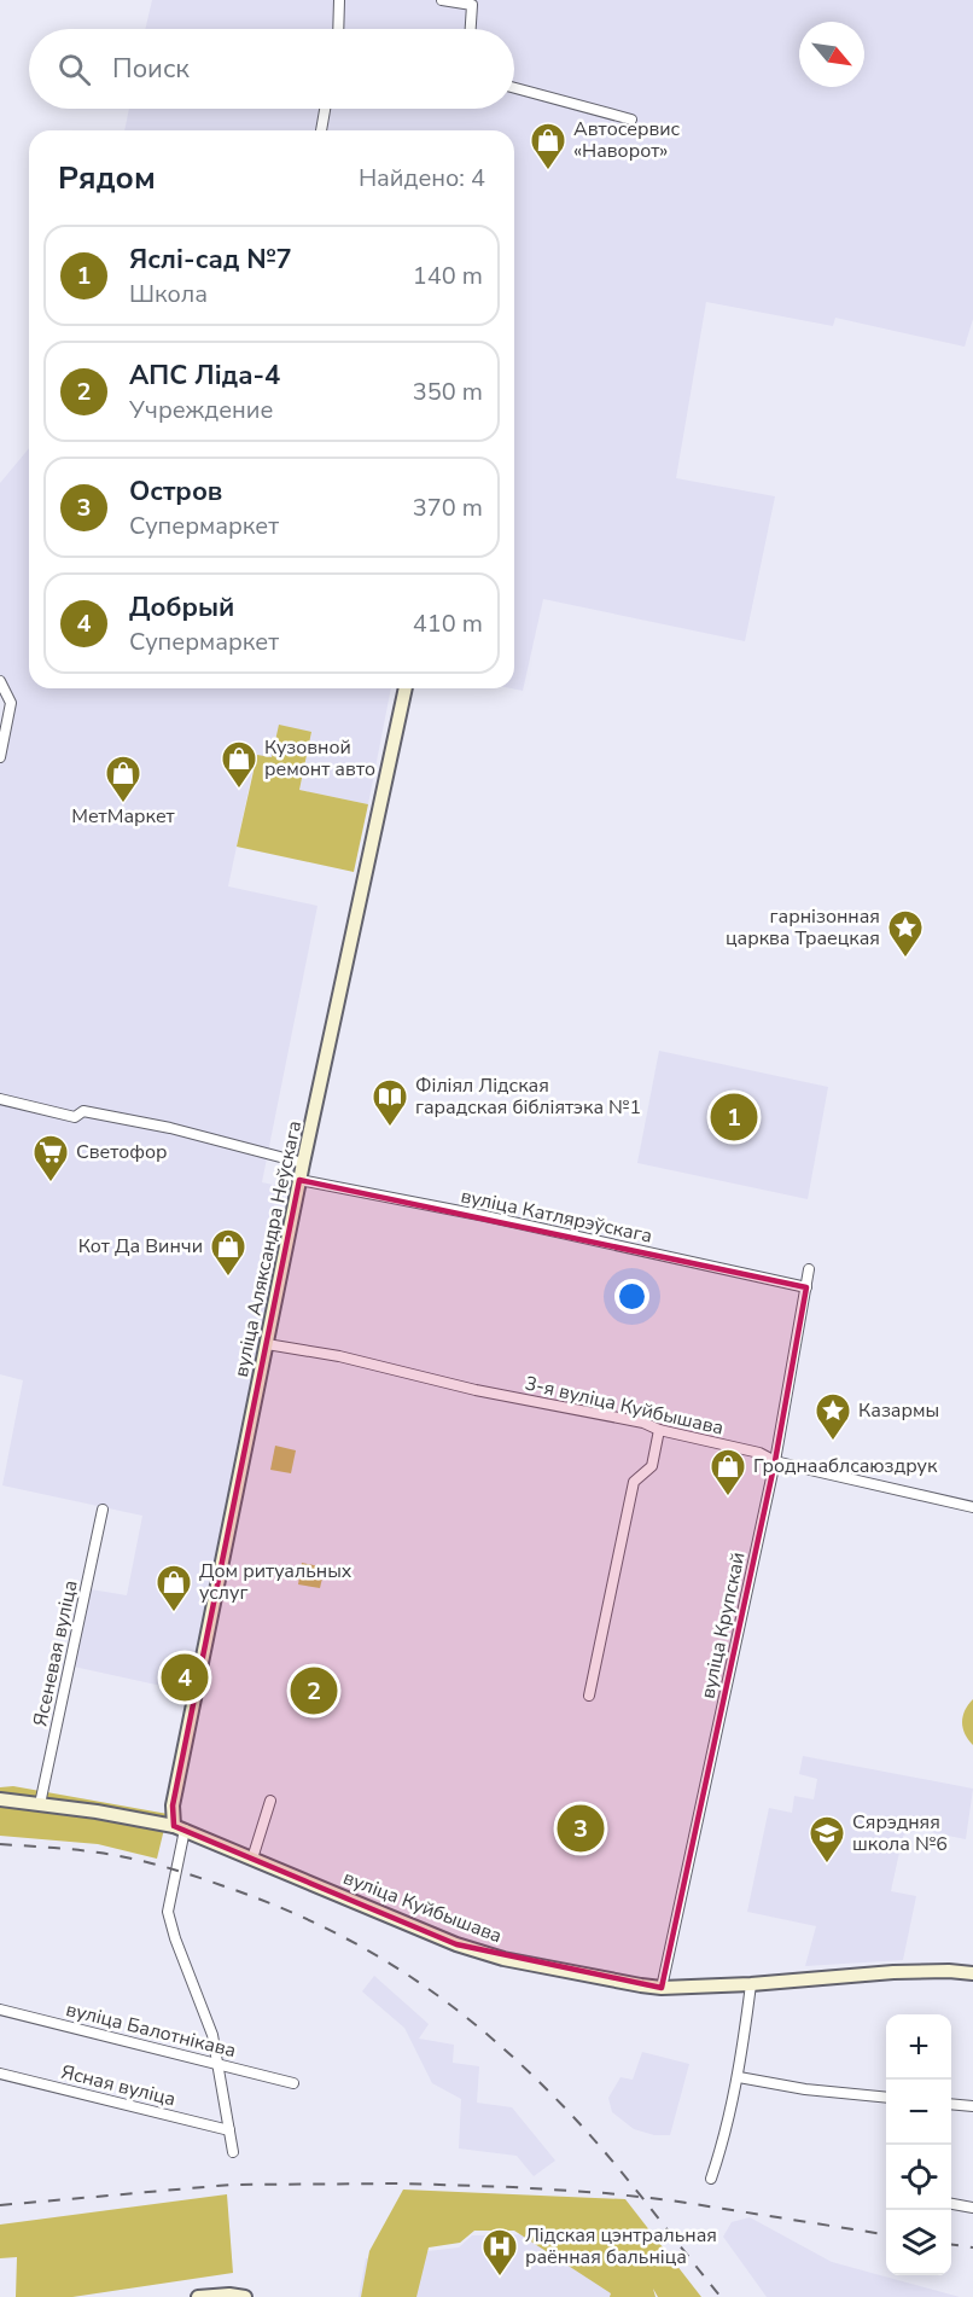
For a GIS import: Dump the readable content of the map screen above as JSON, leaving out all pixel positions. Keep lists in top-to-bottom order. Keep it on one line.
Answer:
{"streets":{"street":["вуліца Катлярэўскага","вуліца Аляксандра Неўскага","3-я вуліца Куйбышава","вуліца Крупскай","Ясеневая вуліца","вуліца Куйбышава","вуліца Балотнікава","Ясная вуліца"]},"crossings":[["вуліца Катлярэўскага","вуліца Аляксандра Неўскага"],["вуліца Катлярэўскага","вуліца Крупскай"],["вуліца Аляксандра Неўскага","3-я вуліца Куйбышава"],["вуліца Аляксандра Неўскага","вуліца Куйбышава"],["вуліца Аляксандра Неўскага","вуліца Балотнікава"],["вуліца Аляксандра Неўскага","Ясная вуліца"],["3-я вуліца Куйбышава","вуліца Крупскай"],["вуліца Крупскай","вуліца Куйбышава"],["Ясеневая вуліца","вуліца Куйбышава"]],"places":{"shop":["Автосервис «Наворот»","Кузовной ремонт авто","МетМаркет","Кот Да Винчи","Гроднааблсаюздрук","Дом ритуальных услуг"],"place":["гарнізонная царква Траецкая","Казармы"],"library":["Філіял Лідская гарадская бібліятэка №1"],"supermarket":["Светофор"],"school or university":["Сярэдняя школа №6"],"hospital":["Лідская цэнтральная раённая бальніца"]},"north":"bottom right","page":{"search":"Поиск","heading":["Рядом","Найдено: 4"],"list":[{"mark":"1","name":"Яслі-сад №7","note":"Школа","value":"140 m"},{"mark":"2","name":"АПС Ліда-4","note":"Учреждение","value":"350 m"},{"mark":"3","name":"Остров","note":"Супермаркет","value":"370 m"},{"mark":"4","name":"Добрый","note":"Супермаркет","value":"410 m"}],"pins":["1","4","2","3"],"map_buttons":["+","−"]}}
